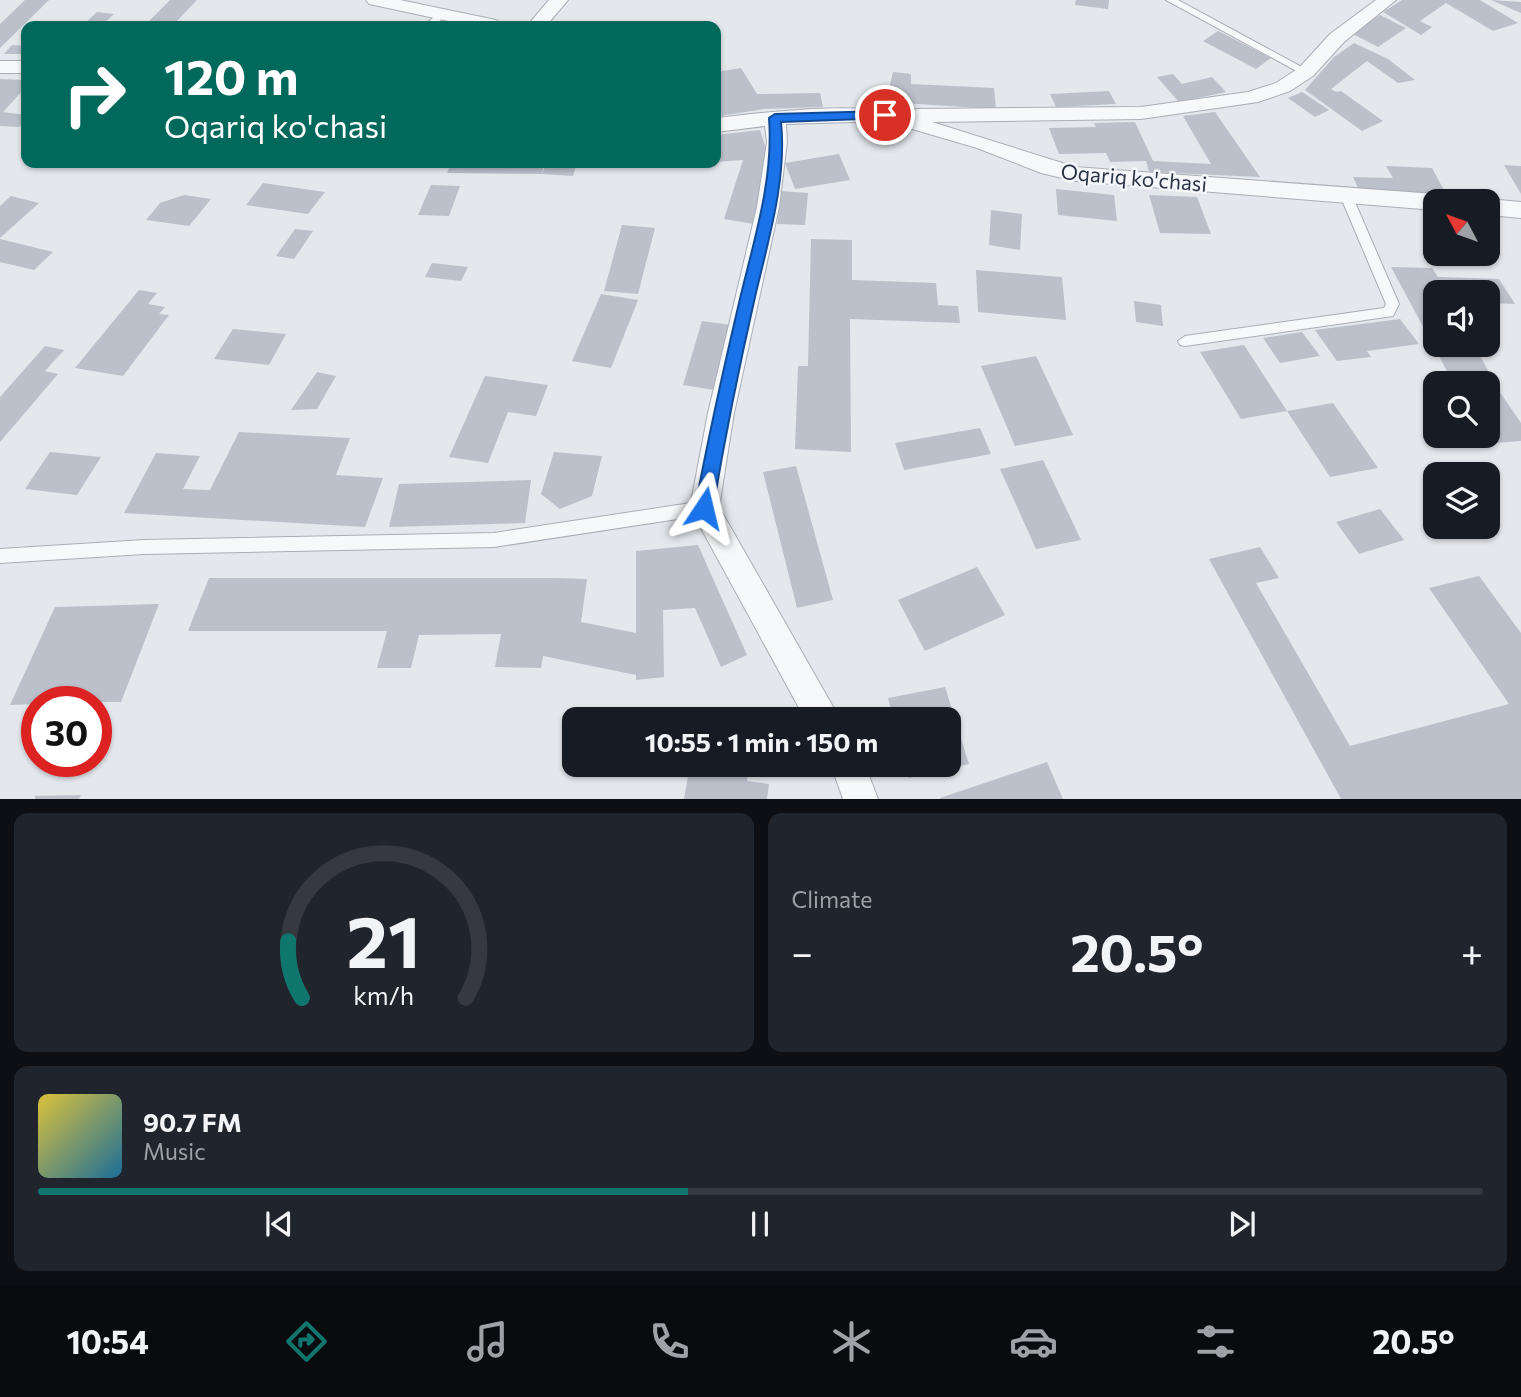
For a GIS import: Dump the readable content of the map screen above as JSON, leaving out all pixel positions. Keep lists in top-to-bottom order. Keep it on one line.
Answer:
{"streets":{"street":["Oqariq ko'chasi"]},"north":"top left","page":{"turn":["120 m","Oqariq ko'chasi"],"limit":"30","trip":"10:55 · 1 min · 150 m","tile":"Climate","heat":["−","20.5°","+"],"song":["90.7 FM","Music"],"tabs":["10:54","20.5°"],"gauge":["21","km/h"]}}
